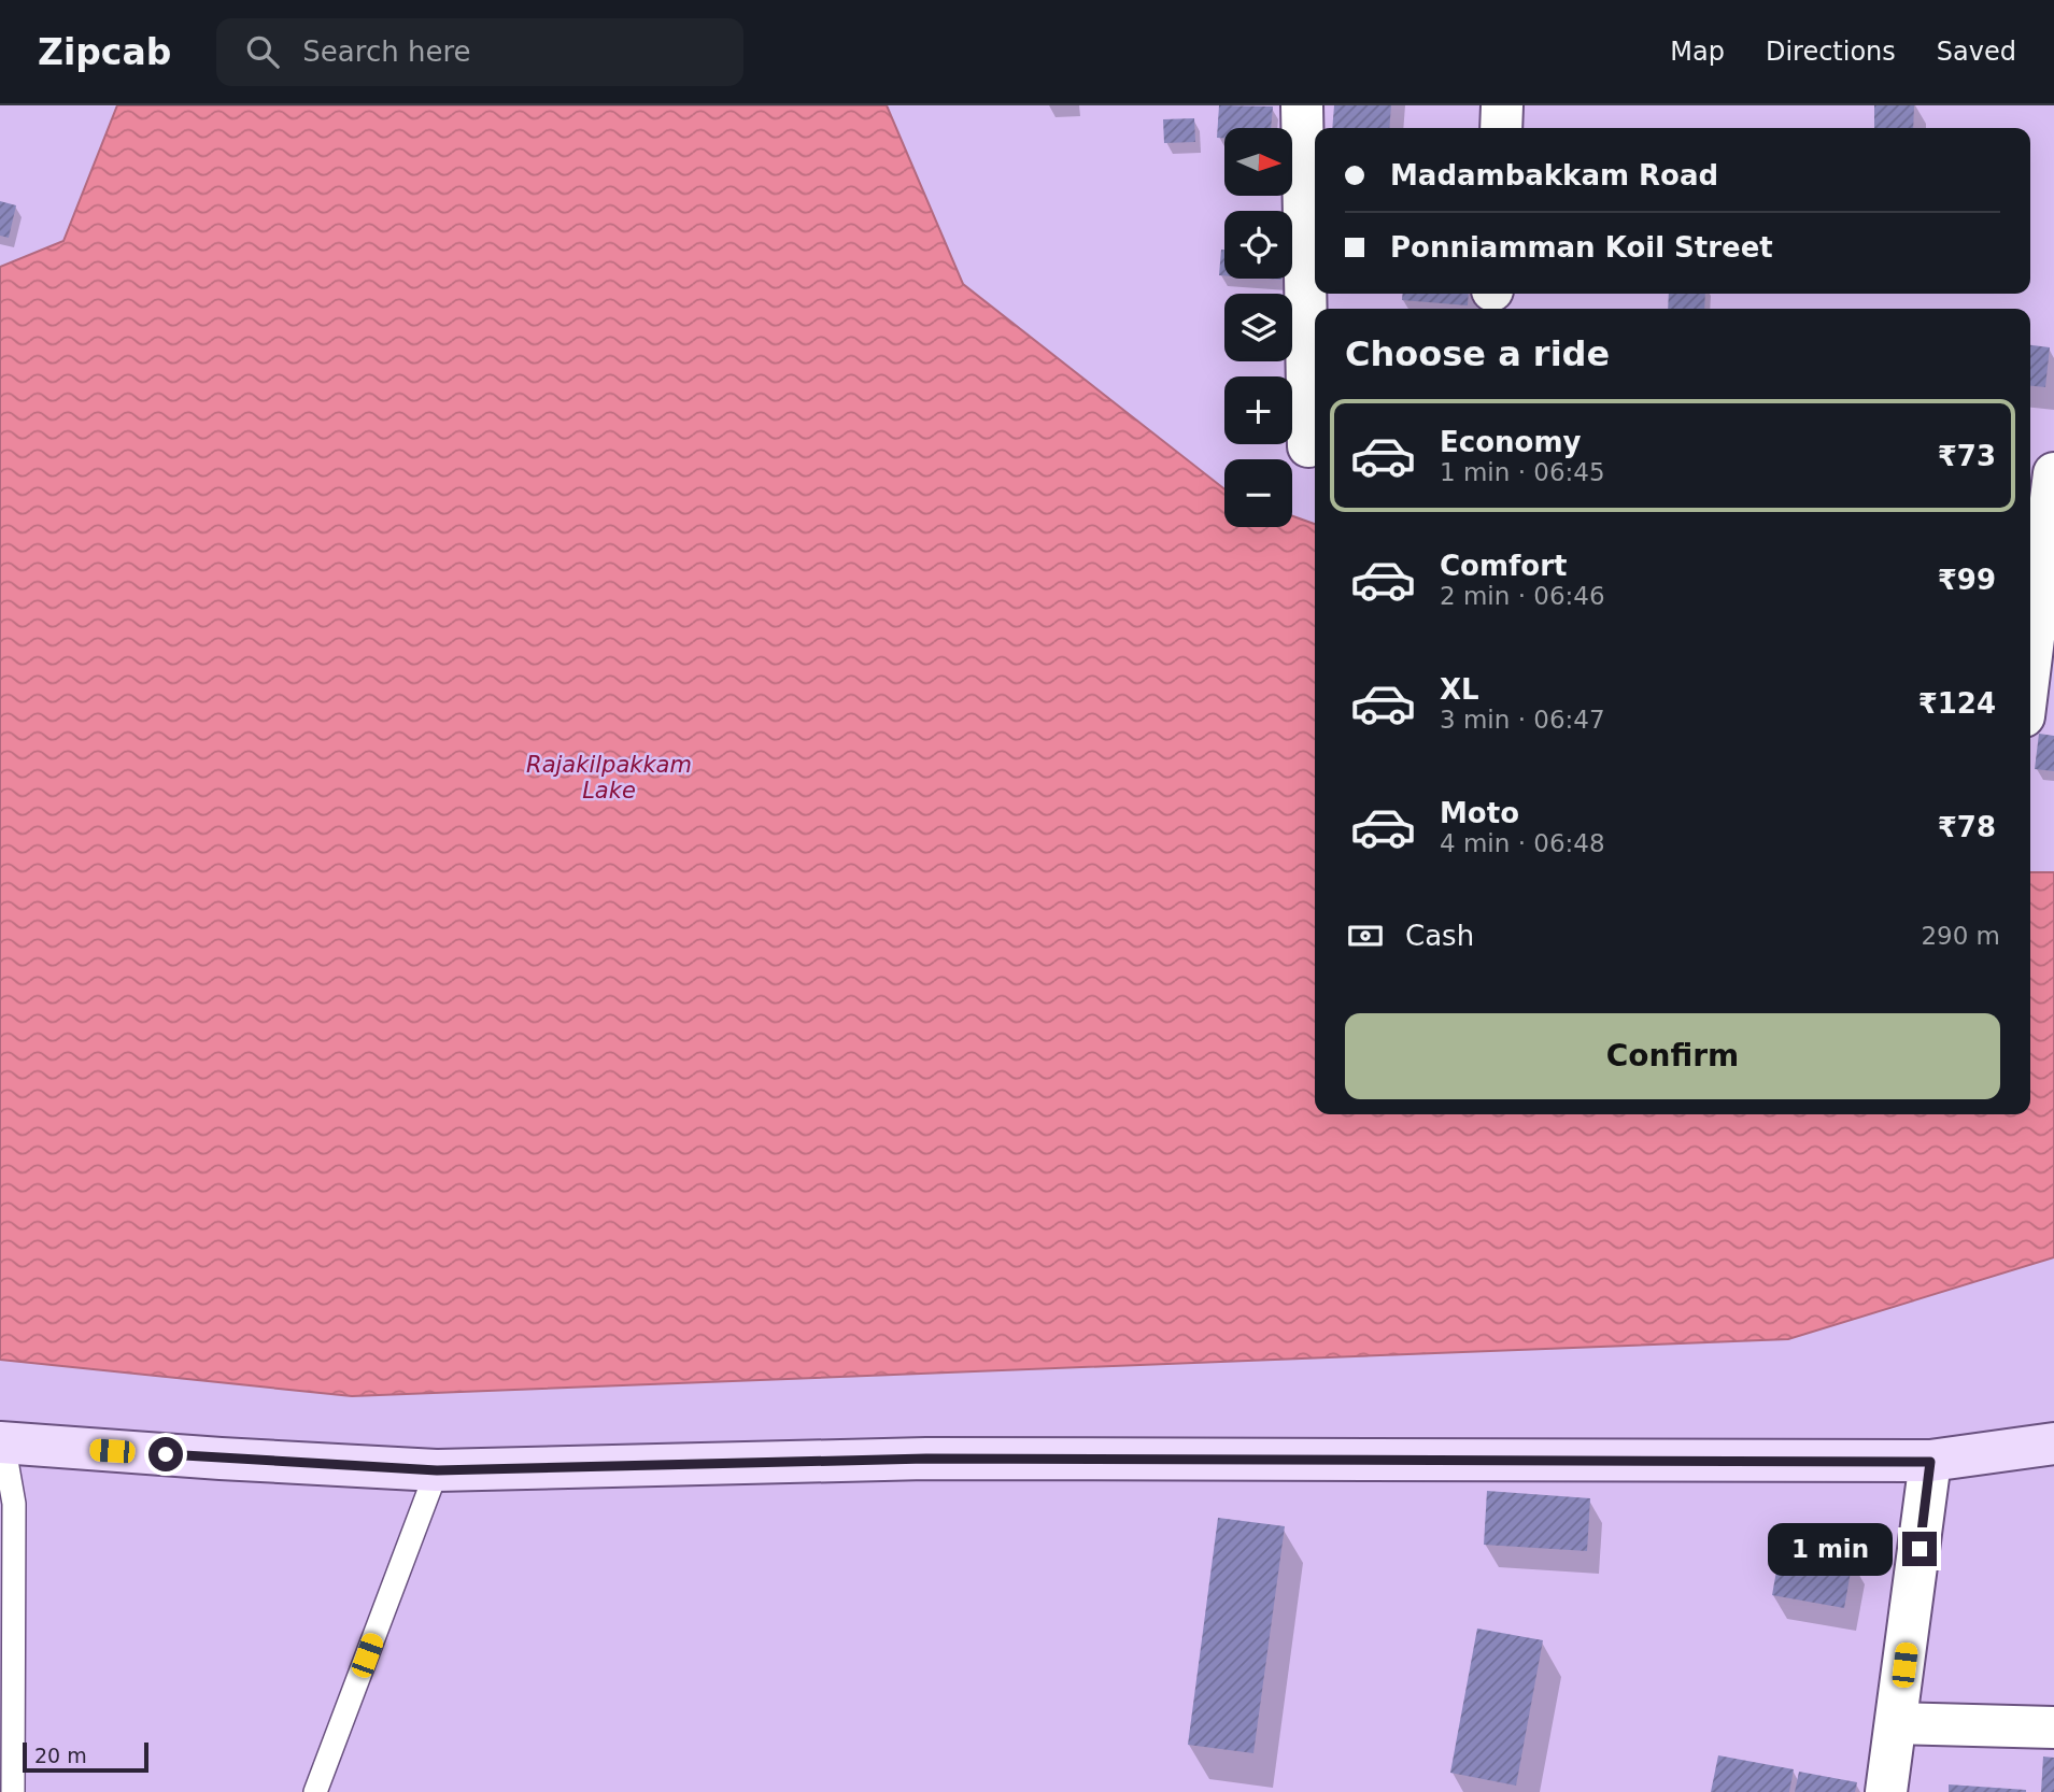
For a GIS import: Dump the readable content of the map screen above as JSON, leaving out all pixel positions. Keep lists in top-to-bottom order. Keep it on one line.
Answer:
{"water":["Rajakilpakkam Lake"],"scale_bar":"20 m","north":"right","page":{"header":"Zipcab","search":"Search here","nav":["Map","Directions","Saved"],"map_buttons":["+","−"],"banner":["Madambakkam Road","Ponniamman Koil Street"],"heading":"Choose a ride","list":[{"name":"Economy","note":"1 min · 06:45","value":"₹73"},{"name":"Comfort","note":"2 min · 06:46","value":"₹99"},{"name":"XL","note":"3 min · 06:47","value":"₹124"},{"name":"Moto","note":"4 min · 06:48","value":"₹78"}],"pay":["Cash","290 m"],"buttons":"Confirm","bubble":"1 min","scale":"20 m"}}
